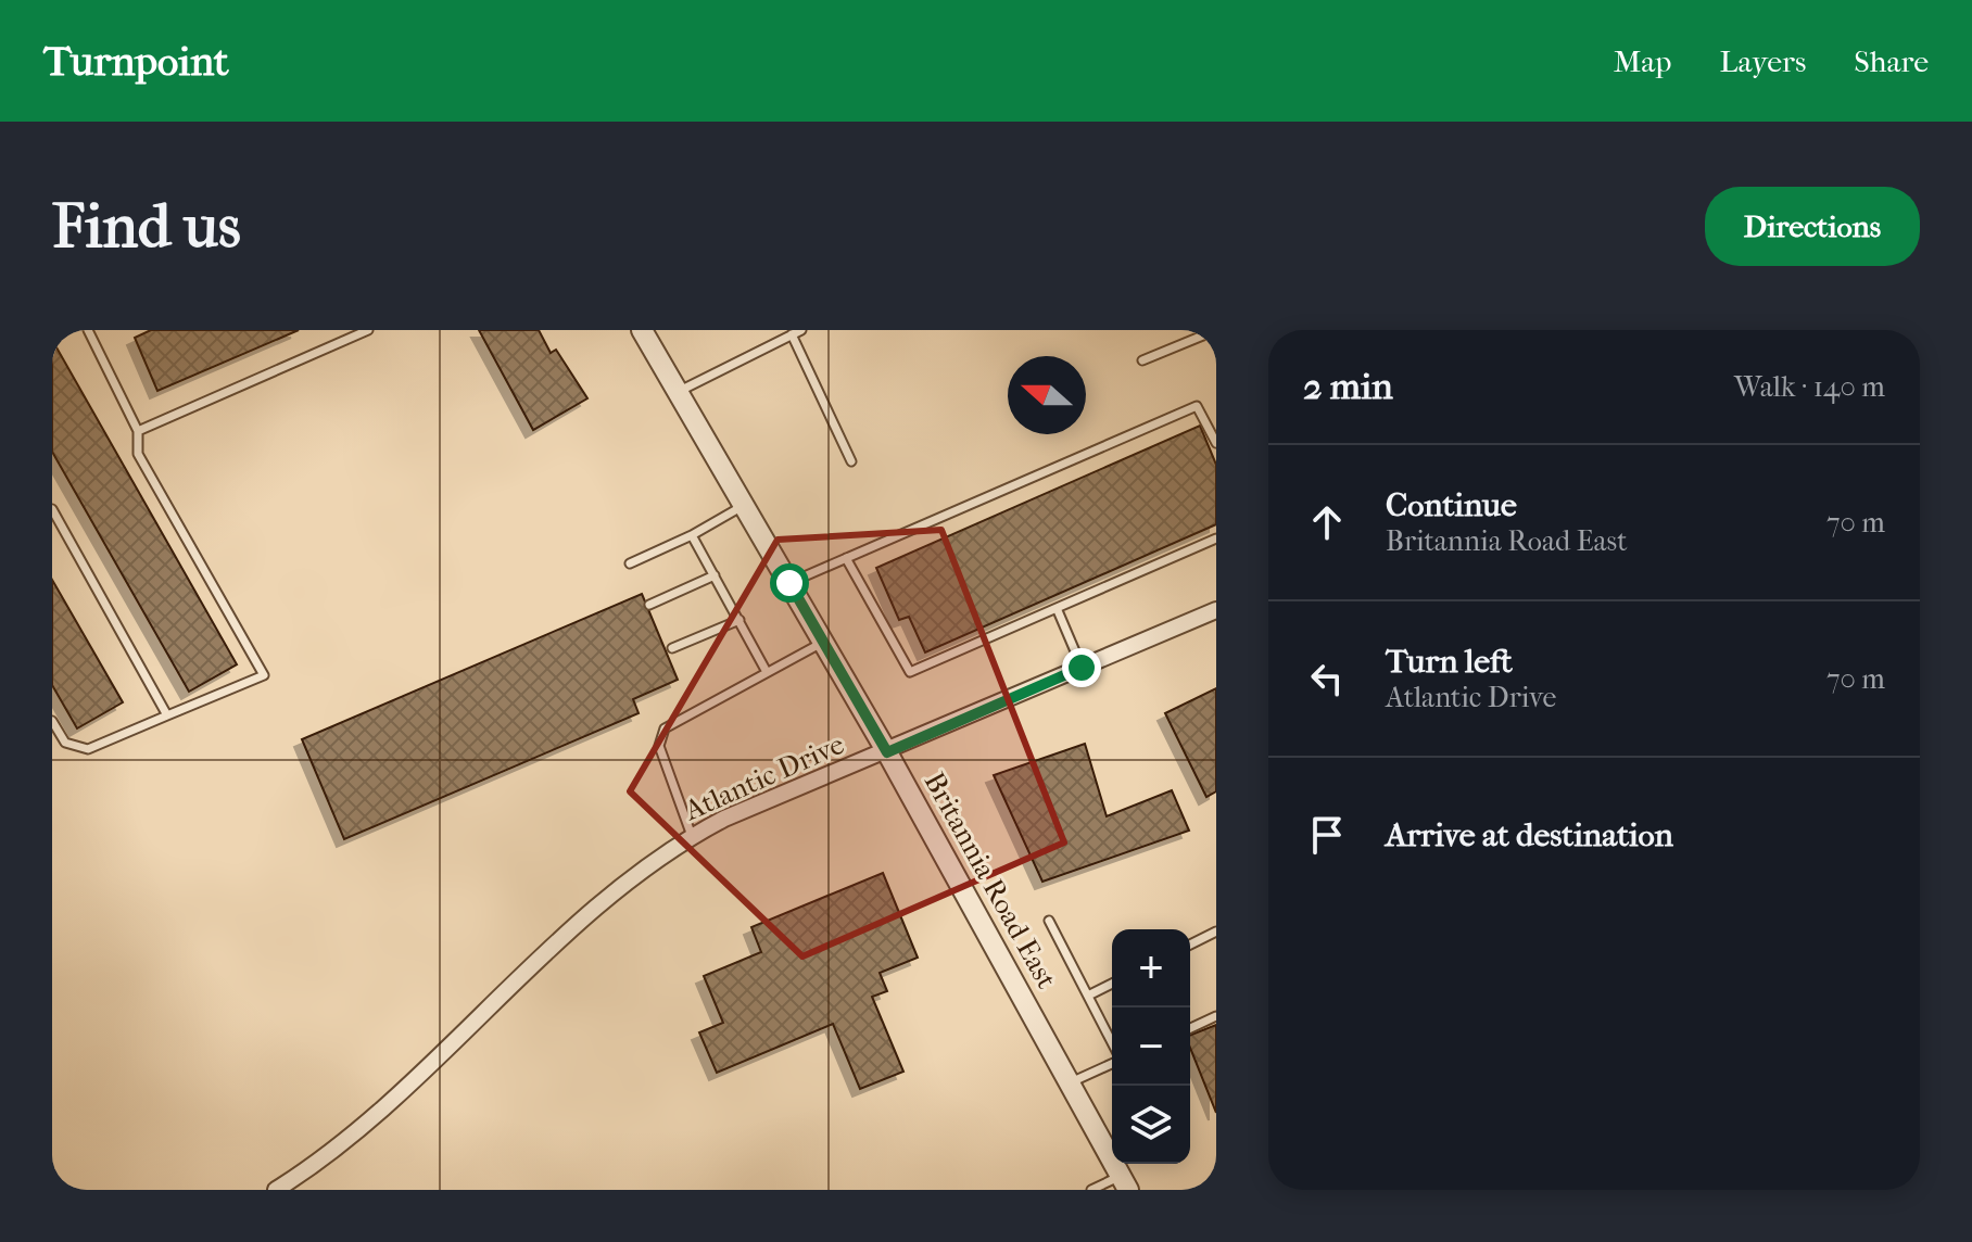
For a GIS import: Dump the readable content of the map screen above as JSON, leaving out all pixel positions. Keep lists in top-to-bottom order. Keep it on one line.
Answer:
{"streets":{"street":["Atlantic Drive","Britannia Road East"]},"crossings":[["Atlantic Drive","Britannia Road East"]],"north":"left","page":{"header":"Turnpoint","nav":["Map","Layers","Share"],"buttons":"Directions","title":"Find us","heading":["2 min","Walk · 140 m"],"list":[["Continue","Britannia Road East","70 m"],["Turn left","Atlantic Drive","70 m"],"Arrive at destination"],"map_buttons":["+","−"]}}
